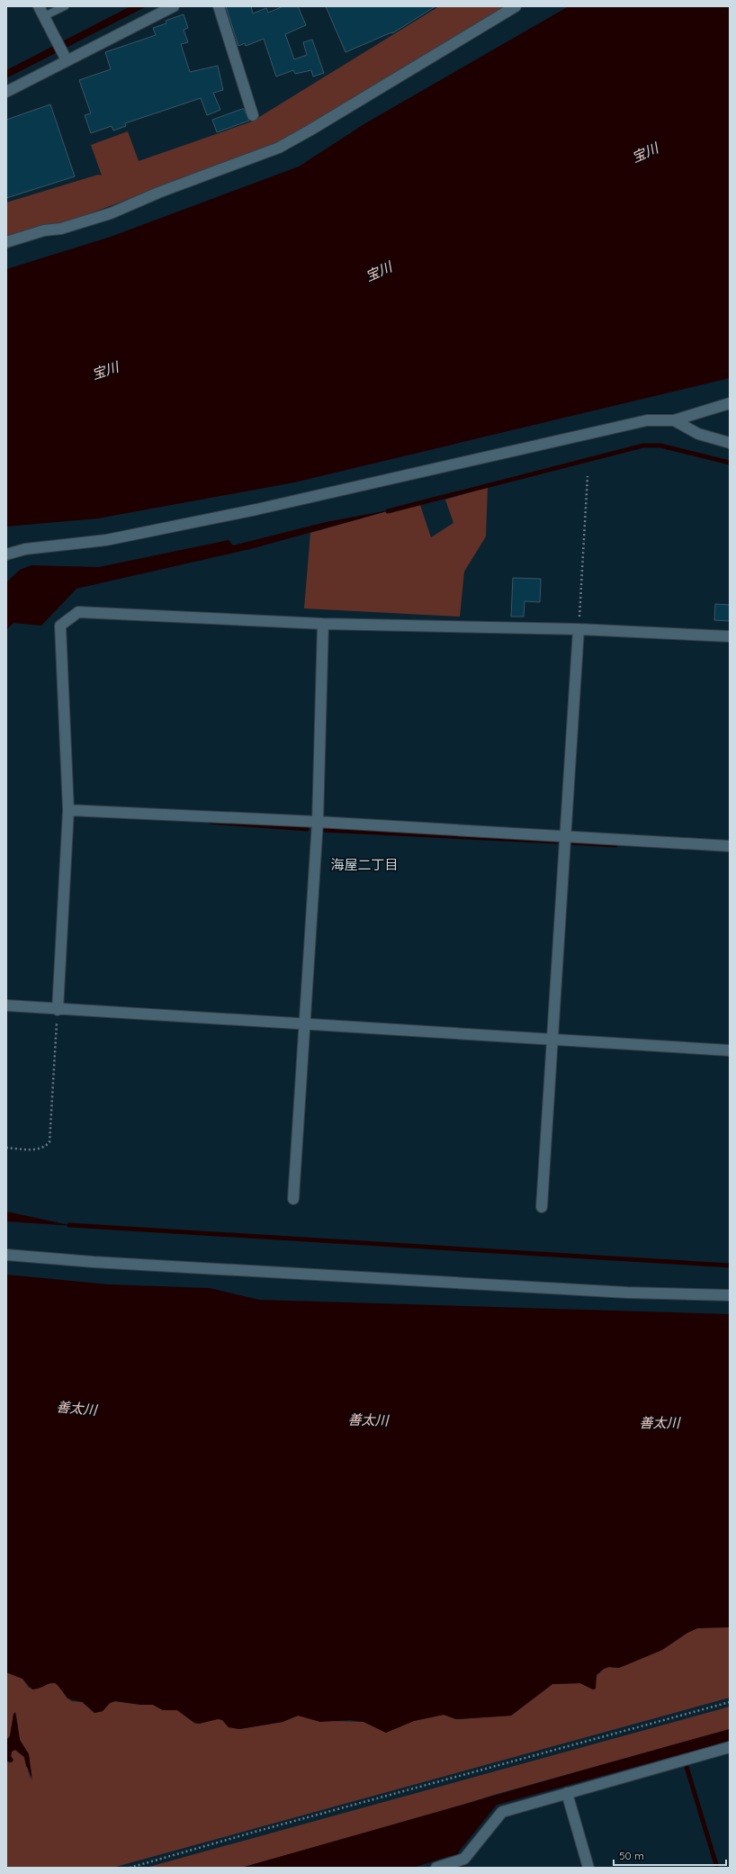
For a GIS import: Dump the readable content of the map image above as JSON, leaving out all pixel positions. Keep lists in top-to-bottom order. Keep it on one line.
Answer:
{"districts":["海屋二丁目"],"water":["宝川","善太川"],"scale_bar":"50 m"}
